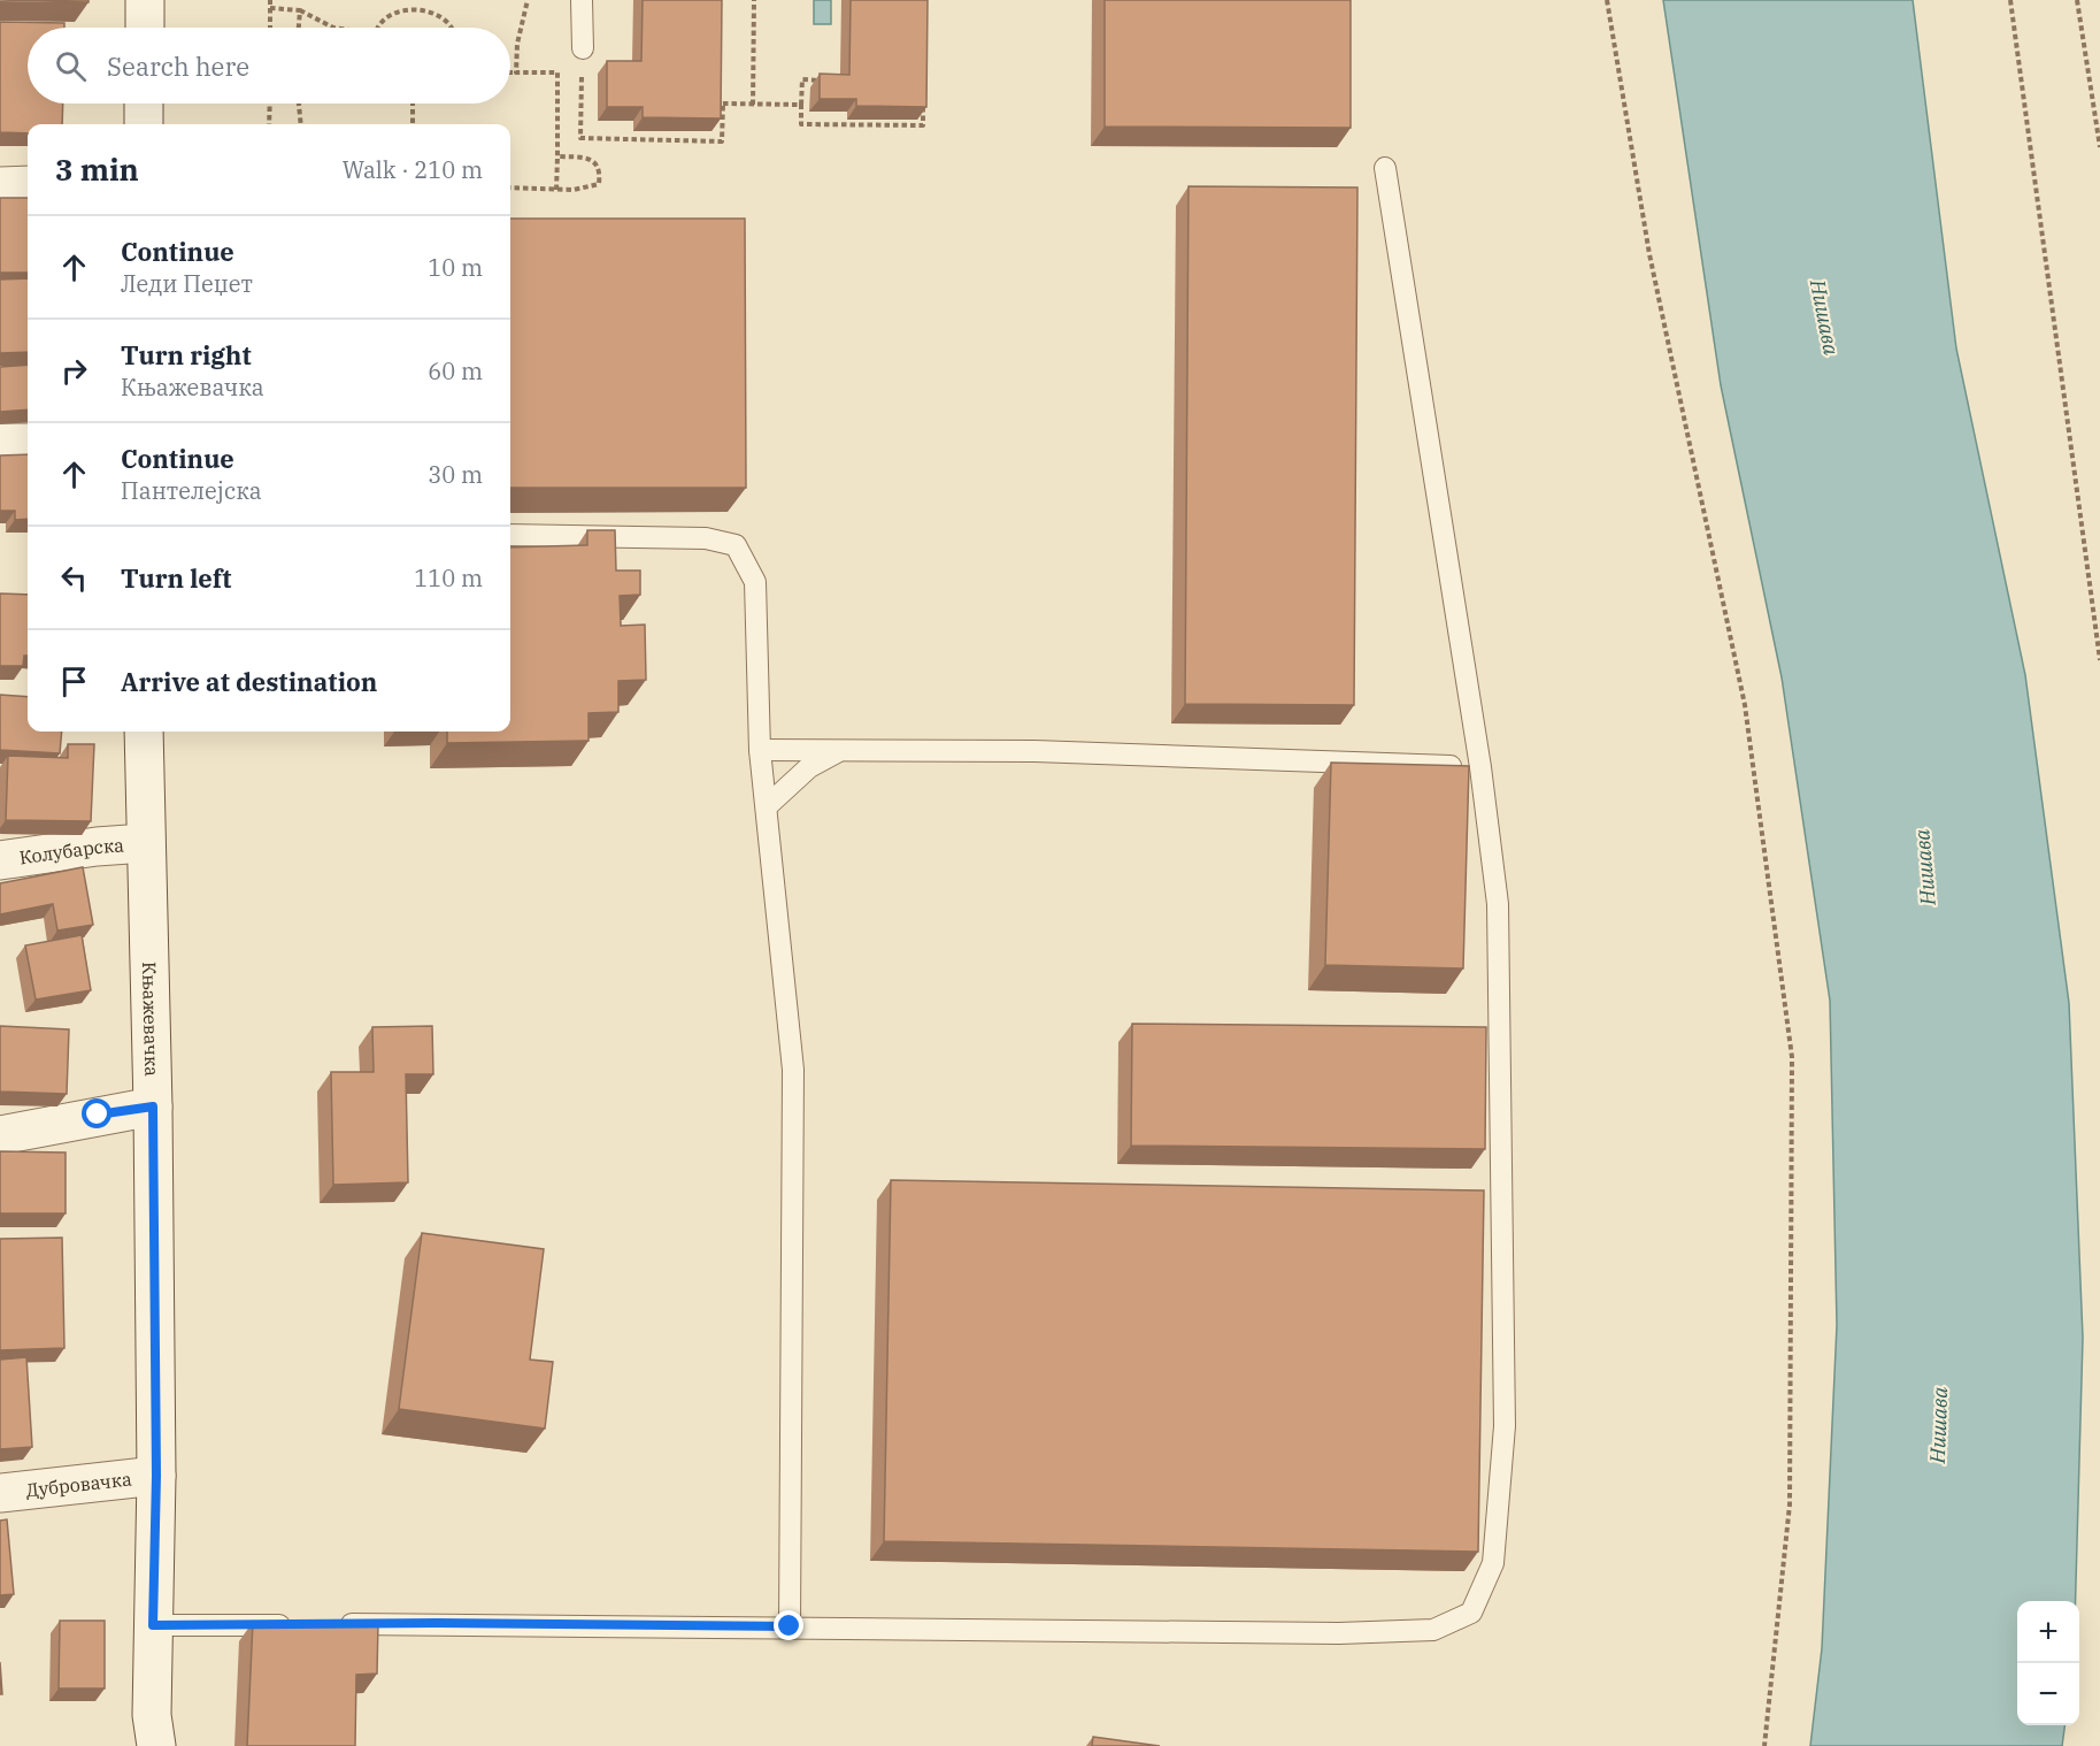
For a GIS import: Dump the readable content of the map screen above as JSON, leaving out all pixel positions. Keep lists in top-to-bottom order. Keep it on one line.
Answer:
{"streets":{"main road":["Колубарска","Књажевачка","Дубровачка"]},"crossings":[["Колубарска","Књажевачка"],["Књажевачка","Дубровачка"]],"water":["Нишава"],"page":{"search":"Search here","heading":["3 min","Walk · 210 m"],"list":[["Continue","Леди Пеџет","10 m"],["Turn right","Књажевачка","60 m"],["Continue","Пантелејска","30 m"],["Turn left","110 m"],"Arrive at destination"],"map_buttons":["+","−"]}}
